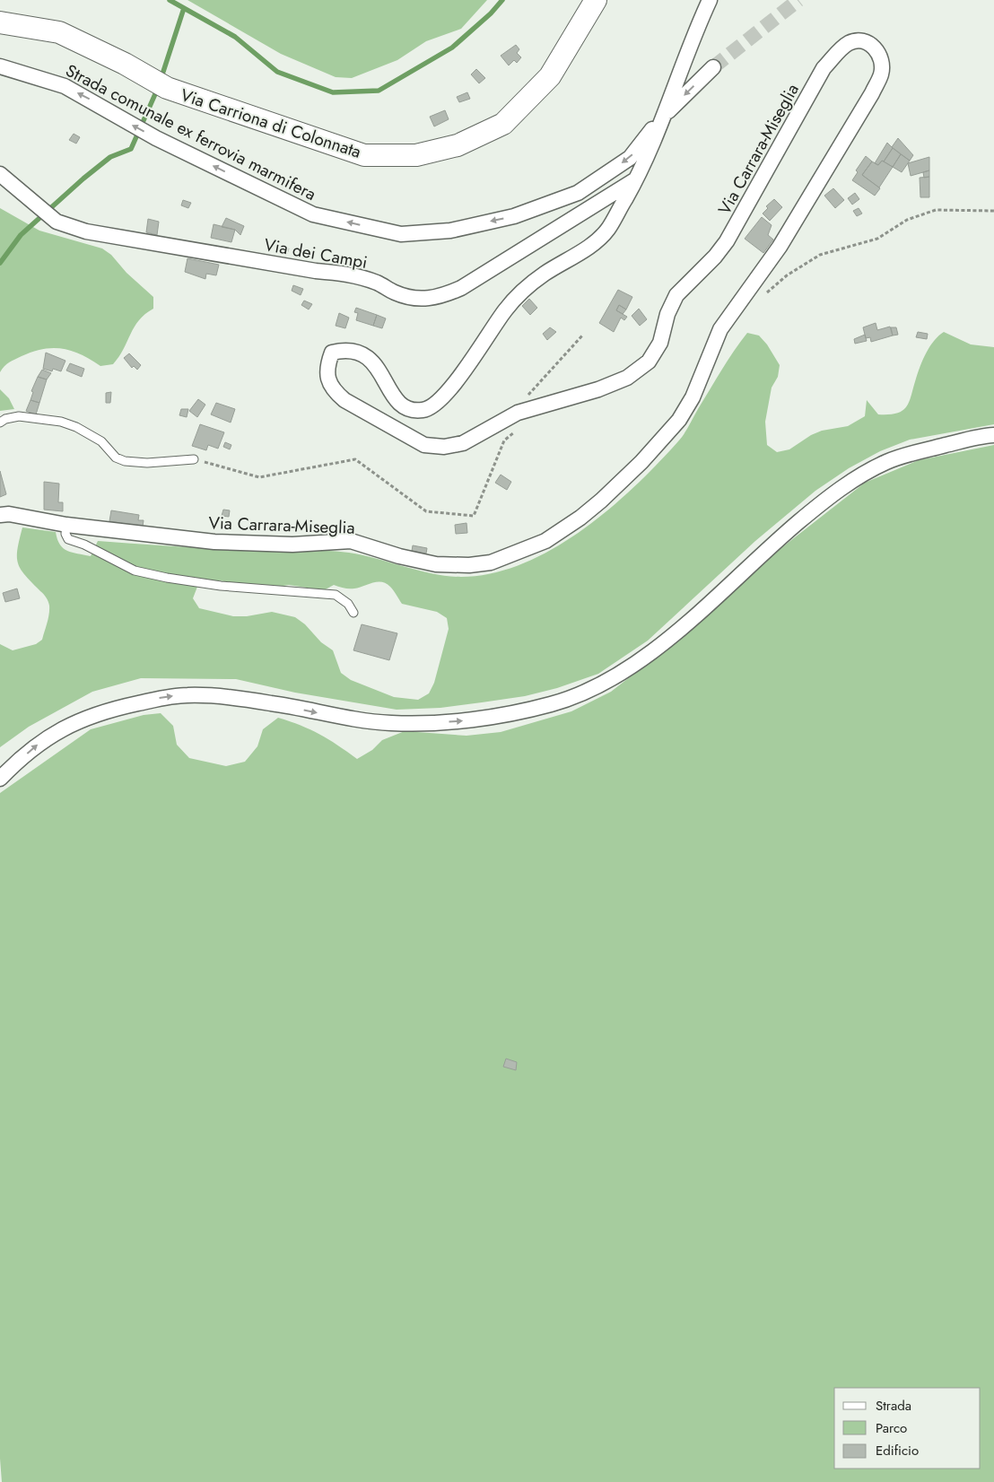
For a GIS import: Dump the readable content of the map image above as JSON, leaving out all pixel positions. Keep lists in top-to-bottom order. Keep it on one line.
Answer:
{"streets":{"main road":["Via Carriona di Colonnata"],"street":["Strada comunale ex ferrovia marmifera","Via Carrara-Miseglia","Via dei Campi"]},"crossings":[["Strada comunale ex ferrovia marmifera","Via Carrara-Miseglia"],["Via Carrara-Miseglia","Via dei Campi"]],"one_way":["Strada comunale ex ferrovia marmifera"],"legend":["Strada","Parco","Edificio"]}
